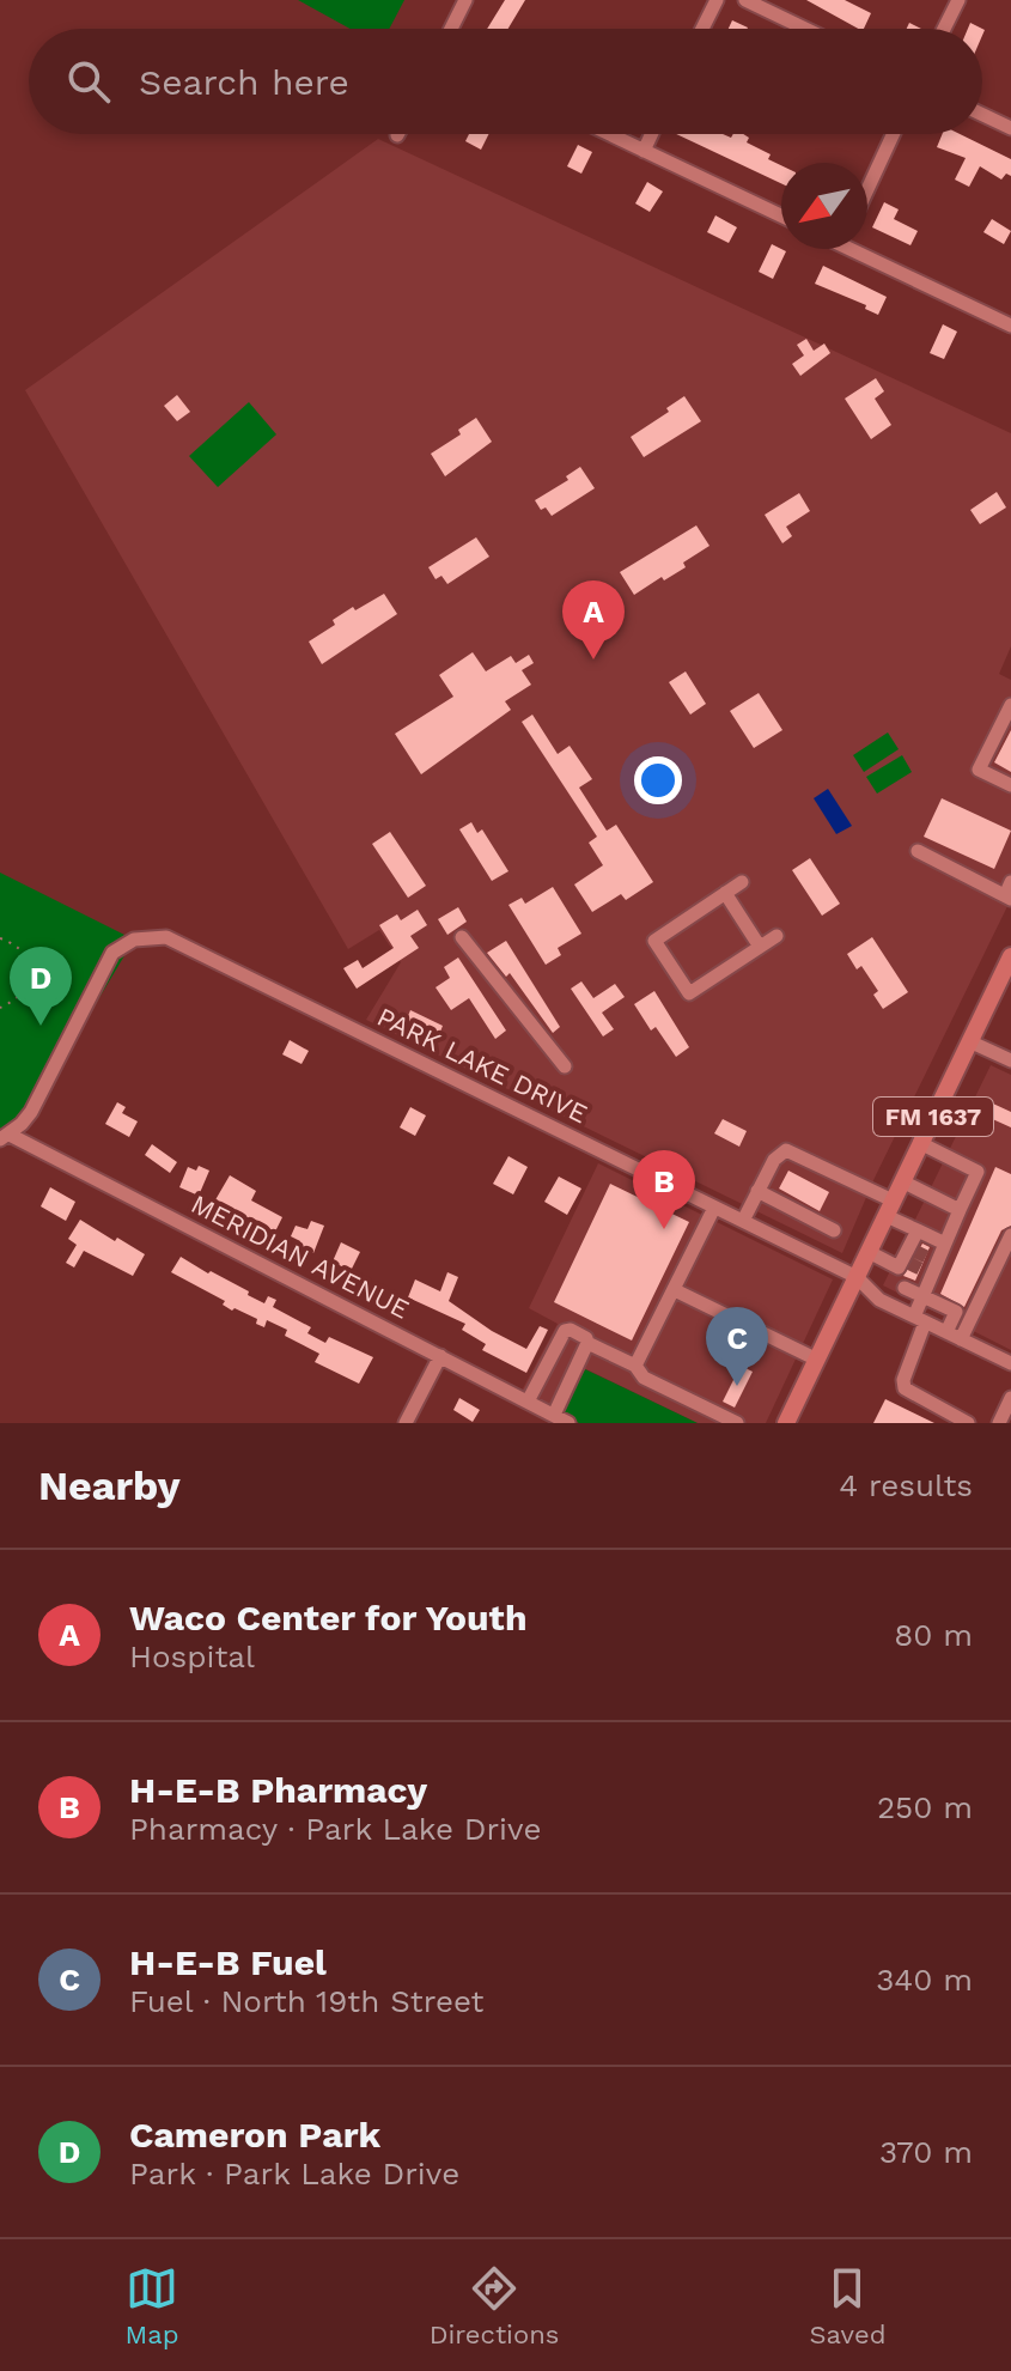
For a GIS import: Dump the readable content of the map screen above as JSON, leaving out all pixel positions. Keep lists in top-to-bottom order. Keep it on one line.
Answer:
{"streets":{"main road":["FM 1637"],"street":["PARK LAKE DRIVE","MERIDIAN AVENUE"]},"crossings":[["PARK LAKE DRIVE","FM 1637"],["PARK LAKE DRIVE","MERIDIAN AVENUE"]],"north":"bottom left","page":{"search":"Search here","pins":["A","D","B","C"],"heading":["Nearby","4 results"],"list":[{"mark":"A","name":"Waco Center for Youth","note":"Hospital","value":"80 m"},{"mark":"B","name":"H-E-B Pharmacy","note":"Pharmacy · Park Lake Drive","value":"250 m"},{"mark":"C","name":"H-E-B Fuel","note":"Fuel · North 19th Street","value":"340 m"},{"mark":"D","name":"Cameron Park","note":"Park · Park Lake Drive","value":"370 m"}],"nav":["Map","Directions","Saved"]}}
